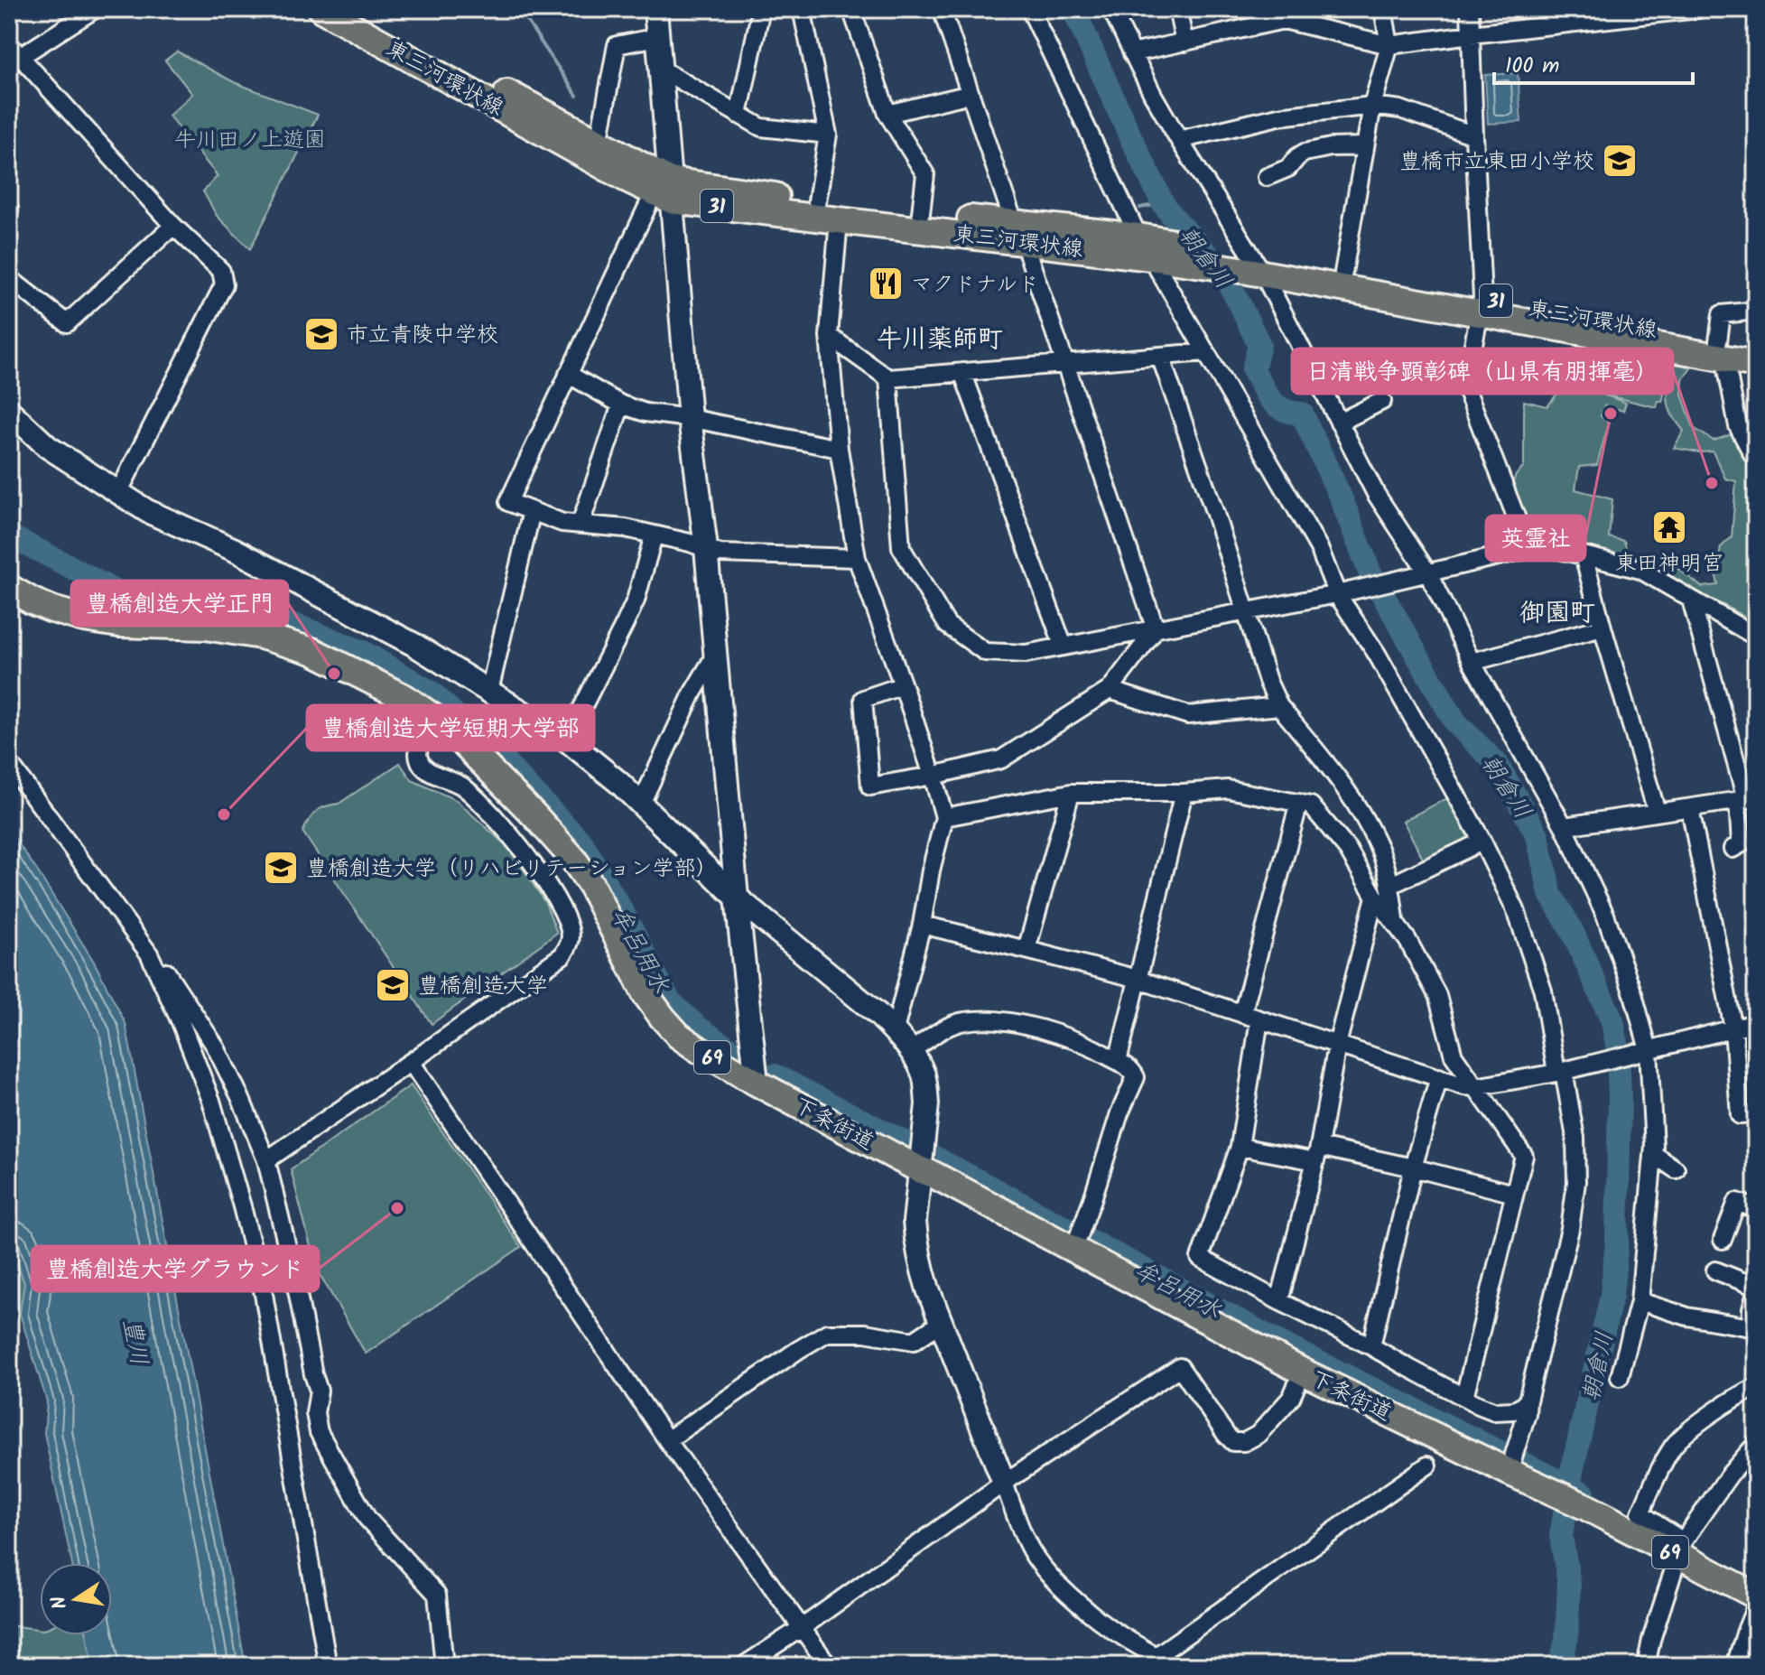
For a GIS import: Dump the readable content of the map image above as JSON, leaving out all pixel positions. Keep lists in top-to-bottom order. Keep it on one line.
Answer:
{"streets":{"main road":["東三河環状線","31","69","下条街道"]},"districts":["牛川薬師町","御園町"],"water":["朝倉川","牟呂用水","豊川"],"parks":["牛川田ノ上遊園"],"places":{"school or university":["豊橋市立東田小学校","市立青陵中学校","豊橋創造大学（リハビリテーション学部）","豊橋創造大学"],"restaurant":["マクドナルド"],"other":["英霊社","日清戦争顕彰碑（山県有朋揮毫）","豊橋創造大学正門","豊橋創造大学短期大学部","豊橋創造大学グラウンド"],"temple":["東田神明宮"]},"scale_bar":"100 m","north":"left"}
